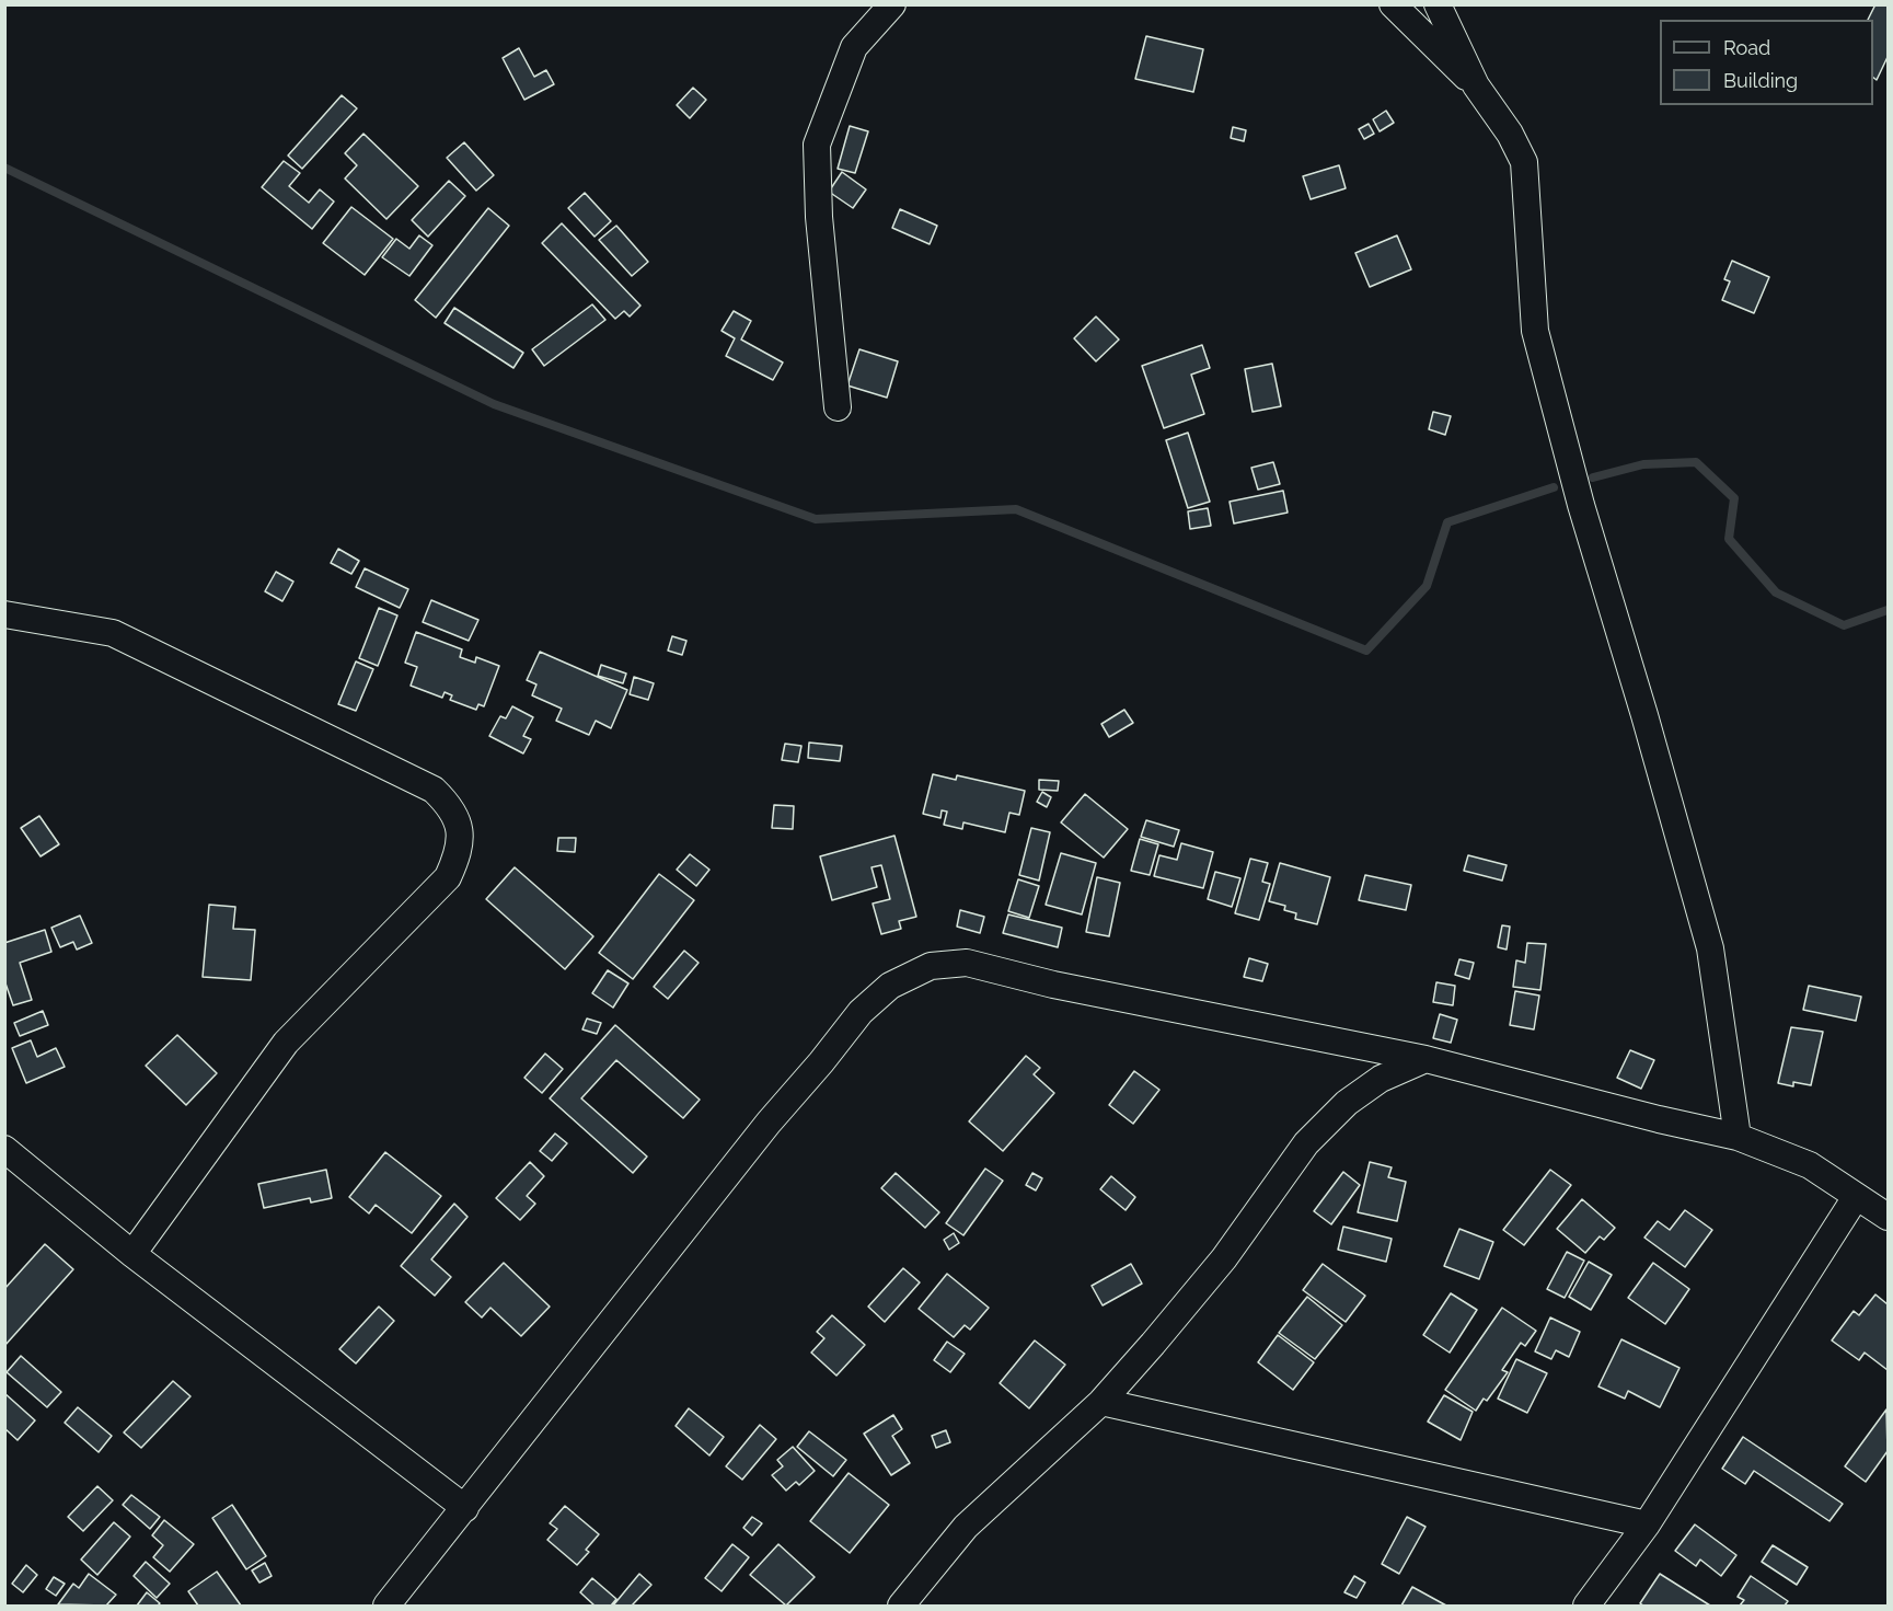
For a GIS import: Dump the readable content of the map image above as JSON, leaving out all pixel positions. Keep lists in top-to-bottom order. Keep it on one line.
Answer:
{"legend":["Road","Building"]}
